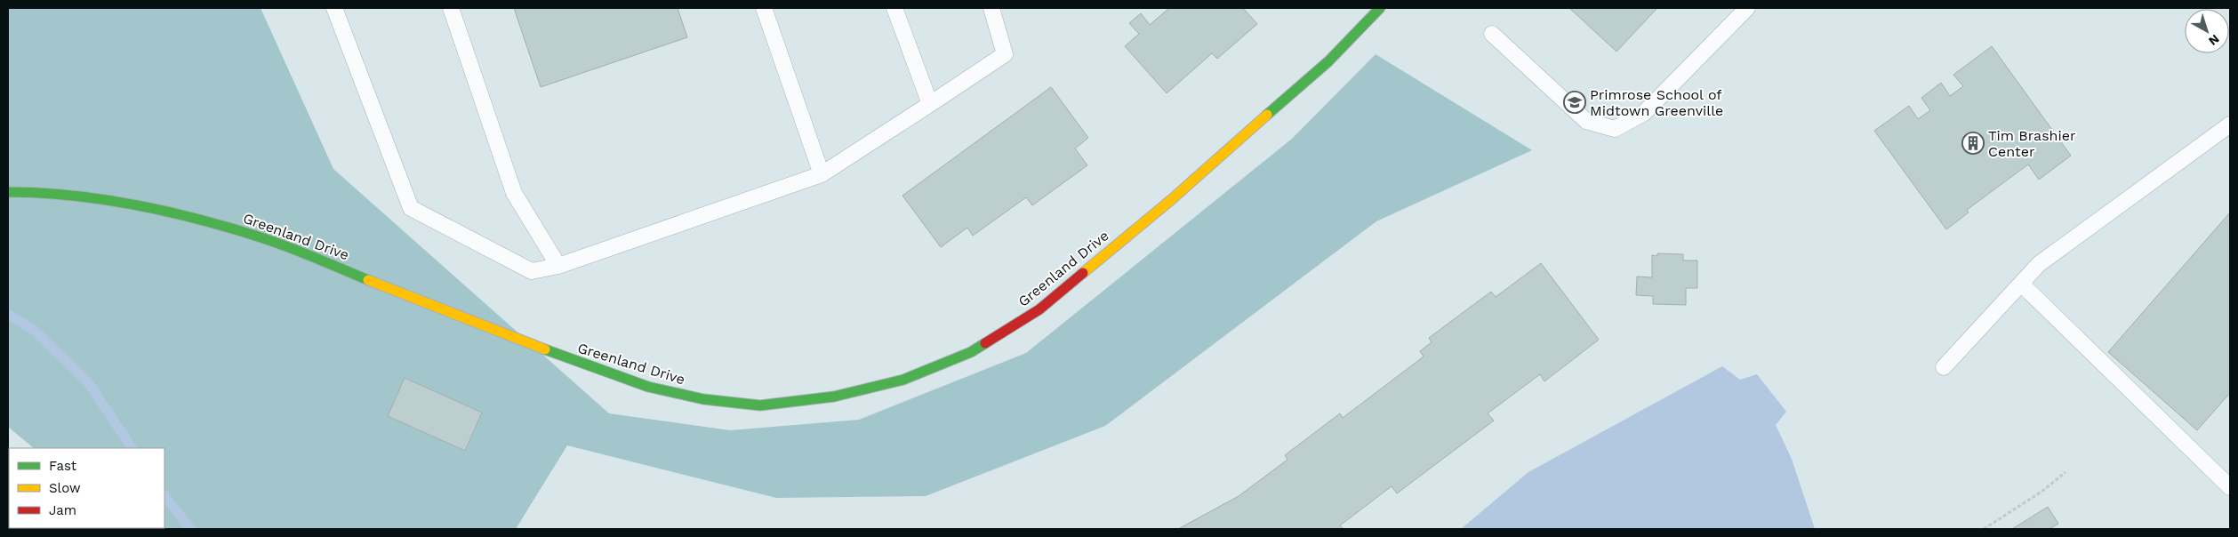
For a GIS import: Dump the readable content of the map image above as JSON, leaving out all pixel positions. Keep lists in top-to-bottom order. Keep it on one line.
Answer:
{"streets":{"street":["Greenland Drive"]},"places":{"school or university":["Primrose School of Midtown Greenville"],"building":["Tim Brashier Center"]},"legend":["Fast","Slow","Jam"],"north":"bottom right"}
